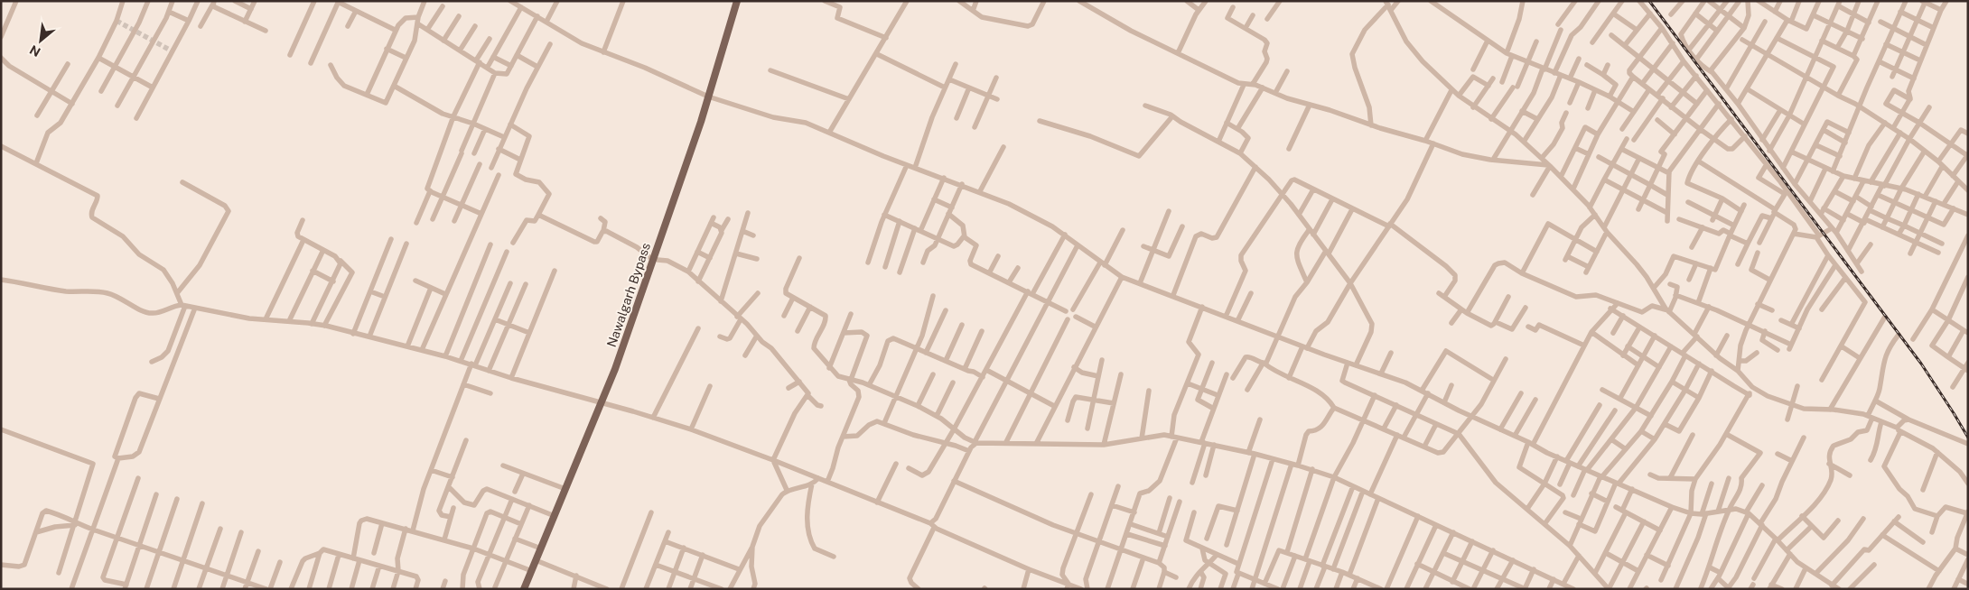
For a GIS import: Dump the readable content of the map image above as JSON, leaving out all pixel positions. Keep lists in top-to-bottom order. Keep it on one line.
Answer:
{"streets":{"main road":["Nawalgarh Bypass"]},"north":"bottom left"}
